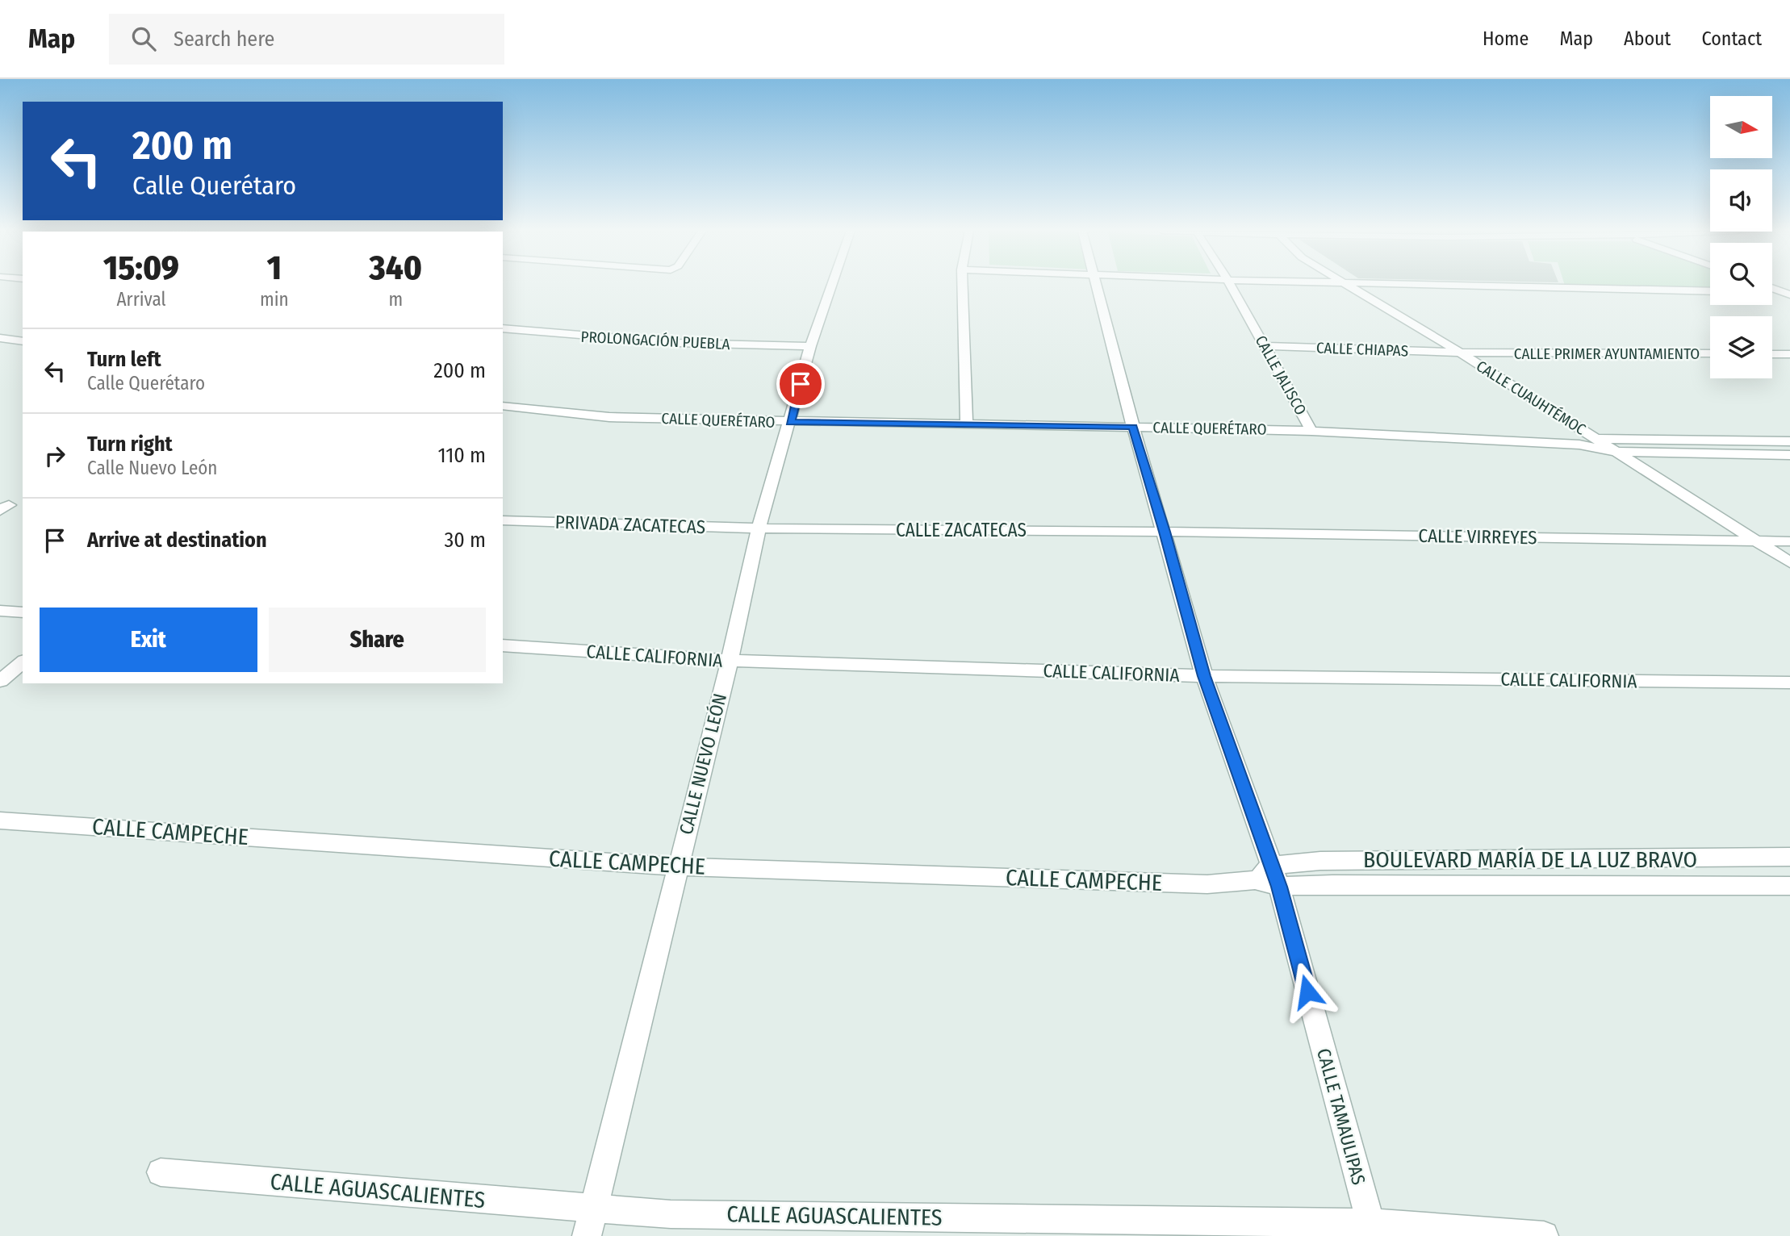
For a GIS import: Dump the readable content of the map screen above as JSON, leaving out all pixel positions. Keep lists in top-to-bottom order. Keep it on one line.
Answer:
{"streets":{"street":["PROLONGACIÓN PUEBLA","CALLE CHIAPAS","CALLE PRIMER AYUNTAMIENTO","CALLE JALISCO","CALLE CUAUHTÉMOC","CALLE QUERÉTARO","PRIVADA ZACATECAS","CALLE ZACATECAS","CALLE VIRREYES","CALLE CALIFORNIA","CALLE NUEVO LEÓN","CALLE CAMPECHE","BOULEVARD MARÍA DE LA LUZ BRAVO","CALLE TAMAULIPAS","CALLE AGUASCALIENTES"]},"crossings":[["PROLONGACIÓN PUEBLA","CALLE NUEVO LEÓN"],["CALLE CHIAPAS","CALLE PRIMER AYUNTAMIENTO"],["CALLE CHIAPAS","CALLE JALISCO"],["CALLE CHIAPAS","CALLE CUAUHTÉMOC"],["CALLE PRIMER AYUNTAMIENTO","CALLE CUAUHTÉMOC"],["CALLE JALISCO","CALLE QUERÉTARO"],["CALLE CUAUHTÉMOC","CALLE QUERÉTARO"],["CALLE CUAUHTÉMOC","CALLE VIRREYES"],["CALLE QUERÉTARO","CALLE NUEVO LEÓN"],["CALLE QUERÉTARO","CALLE TAMAULIPAS"],["PRIVADA ZACATECAS","CALLE ZACATECAS"],["PRIVADA ZACATECAS","CALLE NUEVO LEÓN"],["CALLE ZACATECAS","CALLE VIRREYES"],["CALLE ZACATECAS","CALLE NUEVO LEÓN"],["CALLE ZACATECAS","CALLE TAMAULIPAS"],["CALLE VIRREYES","CALLE TAMAULIPAS"],["CALLE CALIFORNIA","CALLE NUEVO LEÓN"],["CALLE CALIFORNIA","CALLE TAMAULIPAS"],["CALLE NUEVO LEÓN","CALLE CAMPECHE"],["CALLE NUEVO LEÓN","CALLE AGUASCALIENTES"],["CALLE CAMPECHE","BOULEVARD MARÍA DE LA LUZ BRAVO"],["CALLE CAMPECHE","CALLE TAMAULIPAS"],["BOULEVARD MARÍA DE LA LUZ BRAVO","CALLE TAMAULIPAS"],["CALLE TAMAULIPAS","CALLE AGUASCALIENTES"]],"north":"right","page":{"header":"Map","search":"Search here","nav":["Home","Map","About","Contact"],"turn":["200 m","Calle Querétaro"],"eta":["15:09","Arrival","1","min","340","m"],"list":[{"name":"Turn left","note":"Calle Querétaro","value":"200 m"},{"name":"Turn right","note":"Calle Nuevo León","value":"110 m"},{"name":"Arrive at destination","value":"30 m"}],"buttons":["Exit","Share"]}}
